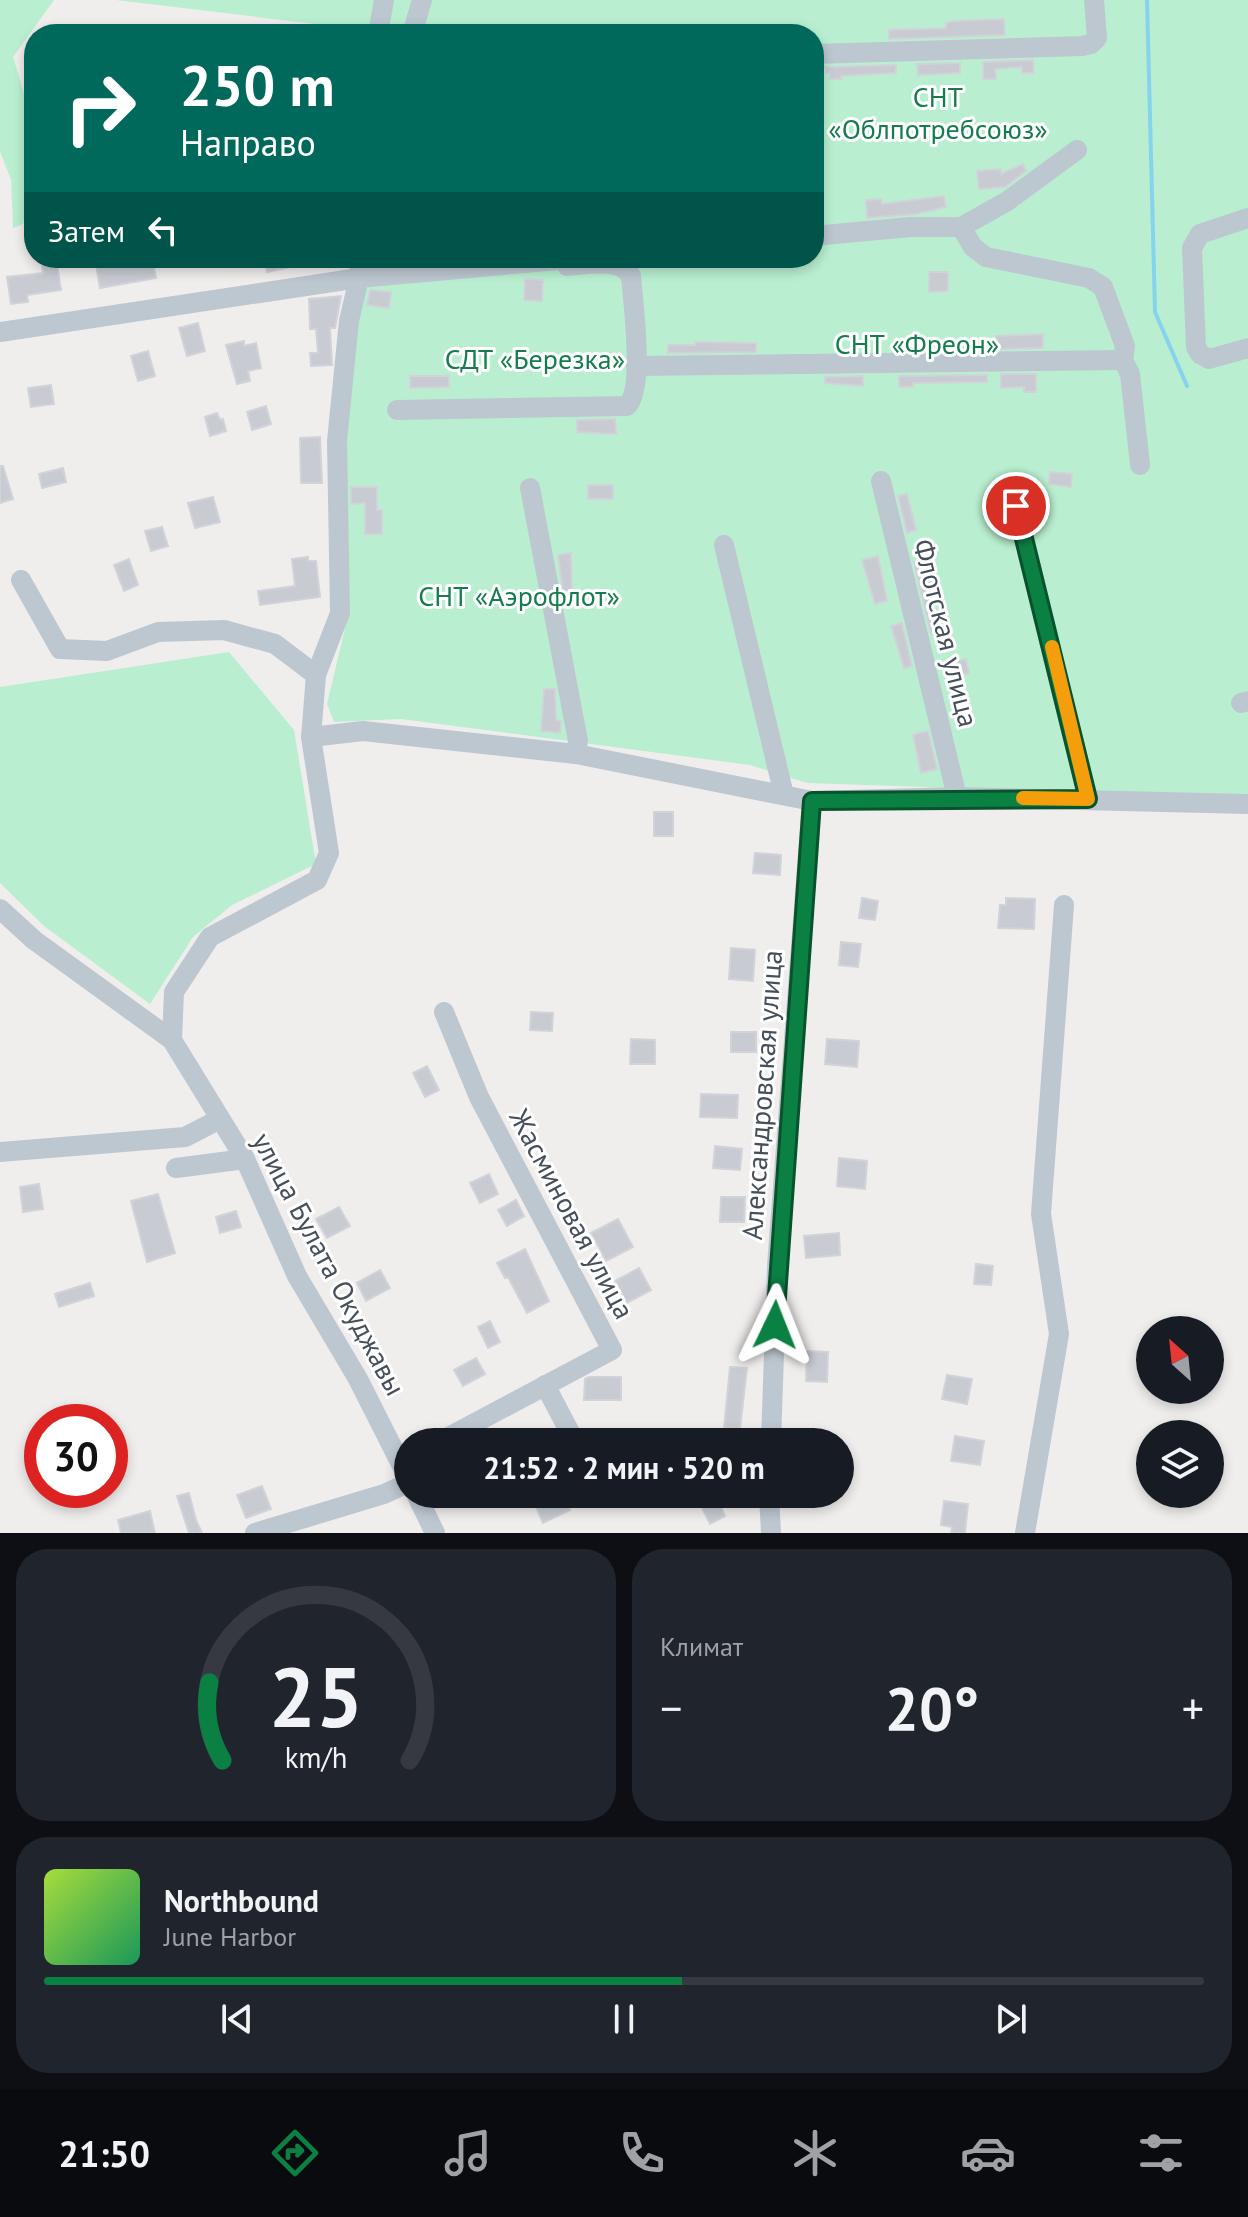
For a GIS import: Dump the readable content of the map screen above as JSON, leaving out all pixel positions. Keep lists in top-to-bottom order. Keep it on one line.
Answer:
{"streets":{"street":["Флотская улица","Александровская улица","Жасминовая улица","улица Булата Окуджавы"]},"parks":["СНТ «Облпотребсоюз»","СНТ «Фреон»","СДТ «Березка»","СНТ «Аэрофлот»"],"north":"top left","page":{"turn":["250 m","Направо"],"then":"Затем","limit":"30","trip":"21:52 · 2 мин · 520 m","tile":"Климат","heat":["−","20°","+"],"song":["Northbound","June Harbor"],"tabs":"21:50","gauge":["25","km/h"]}}
